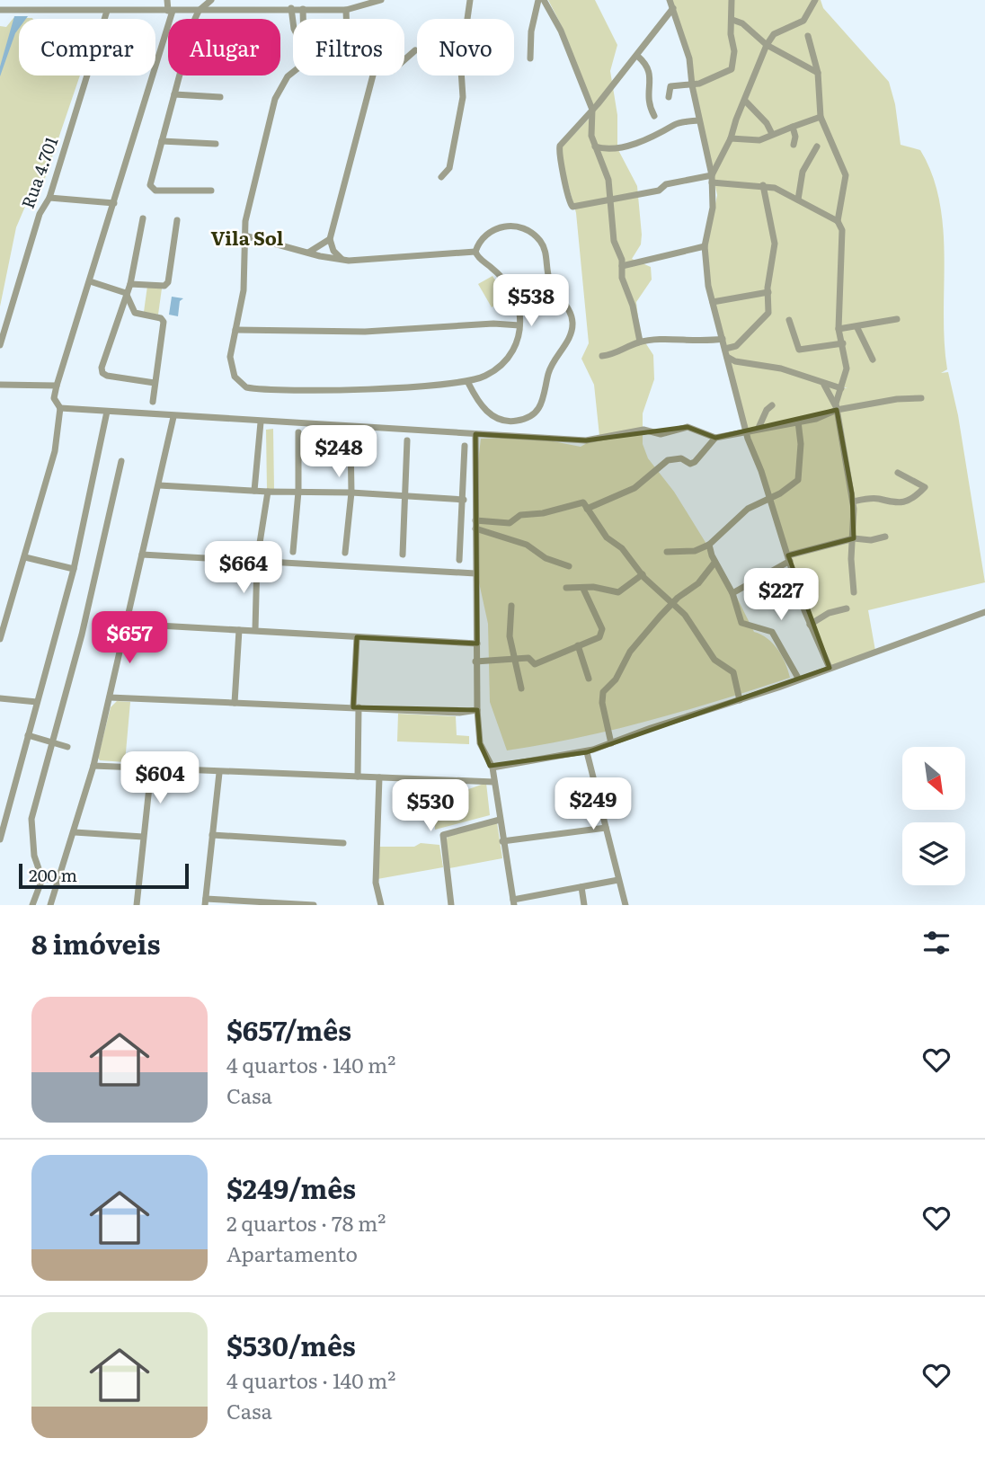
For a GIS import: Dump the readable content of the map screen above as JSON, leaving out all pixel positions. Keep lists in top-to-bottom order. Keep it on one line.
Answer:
{"streets":{"street":["Rua 4.701"]},"districts":["Vila Sol"],"scale_bar":"200 m","north":"bottom right","page":{"chip":["Comprar","Alugar","Filtros","Novo"],"price":["$538","$248","$664","$227","$657","$604","$249","$530"],"scale":"200 m","heading":"8 imóveis","list":[{"name":"$657/mês","note":"4 quartos · 140 m² · Casa"},{"name":"$249/mês","note":"2 quartos · 78 m² · Apartamento"},{"name":"$530/mês","note":"4 quartos · 140 m² · Casa"}]}}
